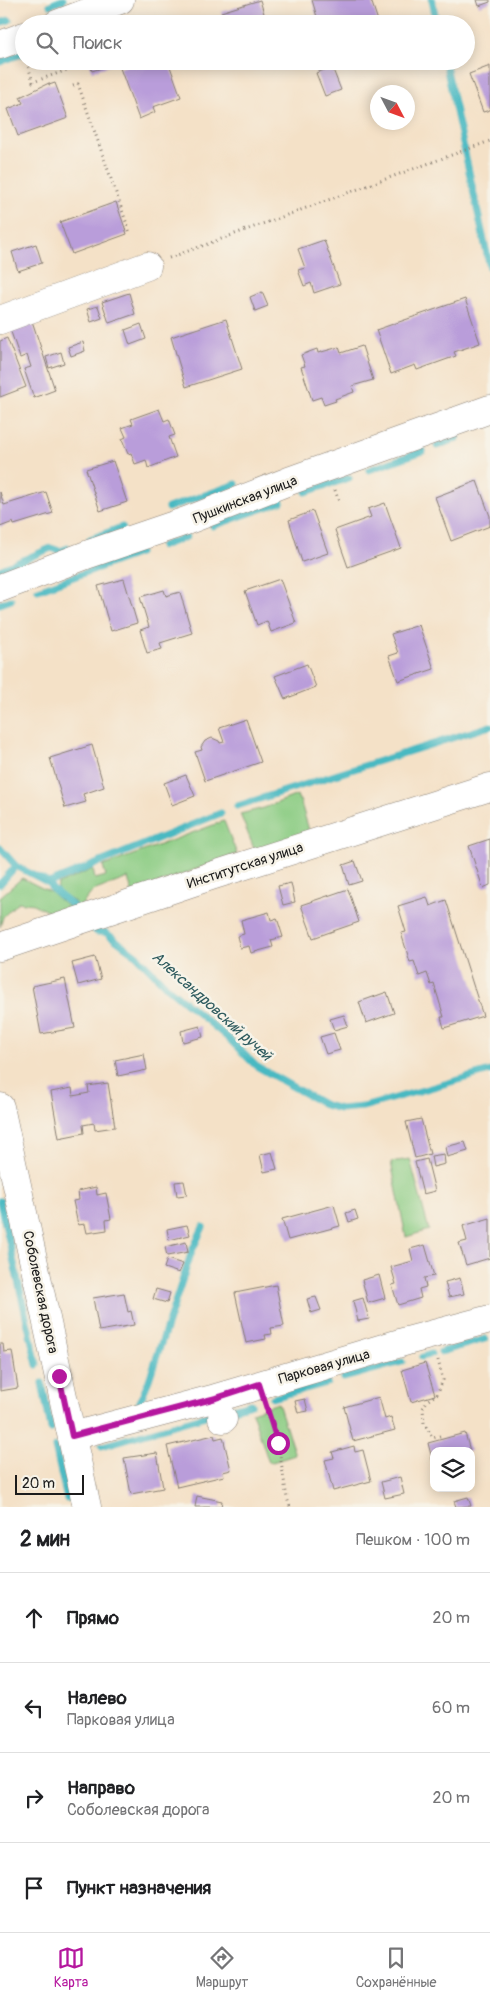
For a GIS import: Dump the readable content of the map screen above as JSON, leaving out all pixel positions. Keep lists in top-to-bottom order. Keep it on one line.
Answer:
{"streets":{"street":["Пушкинская улица","Институтская улица","Соболевская дорога","Парковая улица"]},"crossings":[["Соболевская дорога","Парковая улица"]],"water":["Александровский ручей"],"scale_bar":"20 m","north":"bottom right","page":{"search":"Поиск","scale":"20 m","heading":["2 мин","Пешком · 100 m"],"list":[["Прямо","20 m"],["Налево","Парковая улица","60 m"],["Направо","Соболевская дорога","20 m"],"Пункт назначения"],"nav":["Карта","Маршрут","Сохранённые"]}}
